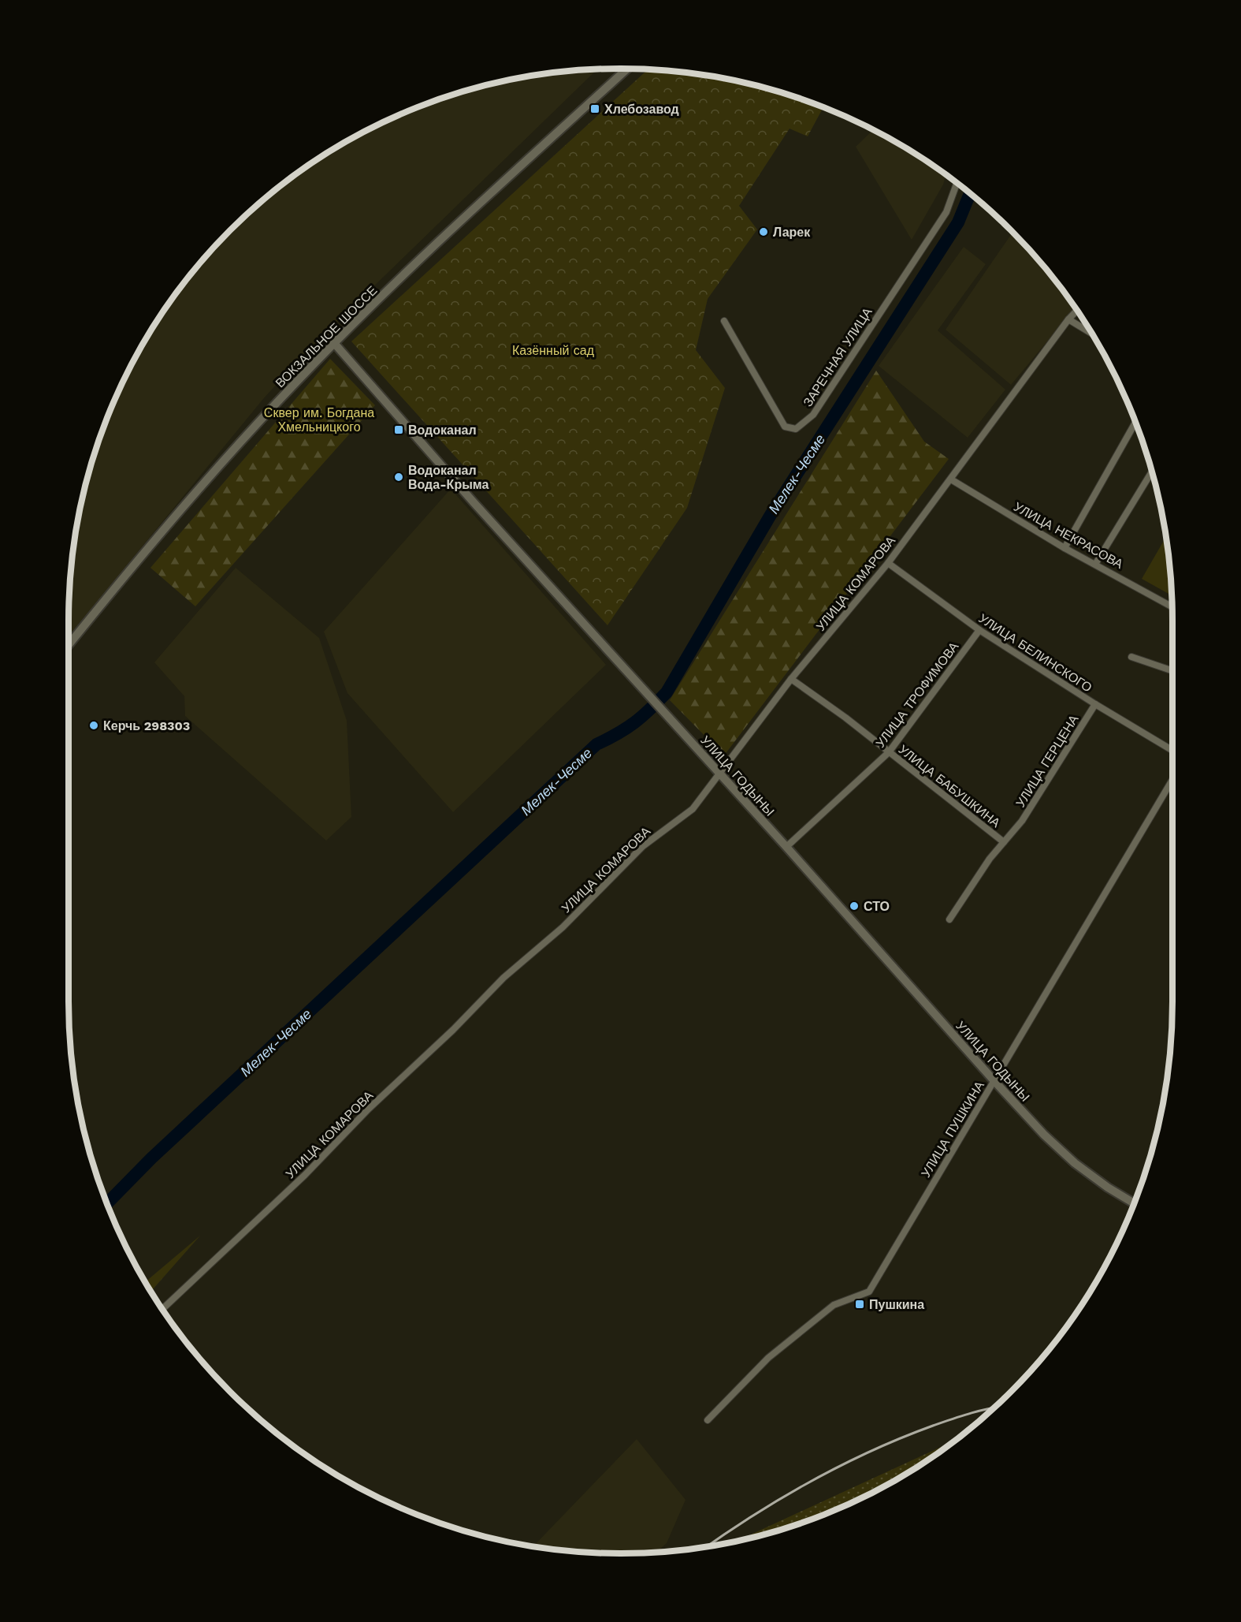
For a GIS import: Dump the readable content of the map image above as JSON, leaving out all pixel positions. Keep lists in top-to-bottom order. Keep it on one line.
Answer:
{"streets":{"main road":["ВОКЗАЛЬНОЕ ШОССЕ","УЛИЦА ГОДЫНЫ"],"street":["ЗАРЕЧНАЯ УЛИЦА","УЛИЦА НЕКРАСОВА","УЛИЦА КОМАРОВА","УЛИЦА БЕЛИНСКОГО","УЛИЦА ТРОФИМОВА","УЛИЦА ГЕРЦЕНА","УЛИЦА БАБУШКИНА","УЛИЦА ПУШКИНА"]},"crossings":[["ВОКЗАЛЬНОЕ ШОССЕ","УЛИЦА ГОДЫНЫ"],["УЛИЦА НЕКРАСОВА","УЛИЦА КОМАРОВА"],["УЛИЦА КОМАРОВА","УЛИЦА БЕЛИНСКОГО"],["УЛИЦА КОМАРОВА","УЛИЦА ГОДЫНЫ"],["УЛИЦА КОМАРОВА","УЛИЦА БАБУШКИНА"],["УЛИЦА БЕЛИНСКОГО","УЛИЦА ТРОФИМОВА"],["УЛИЦА БЕЛИНСКОГО","УЛИЦА ГЕРЦЕНА"],["УЛИЦА ТРОФИМОВА","УЛИЦА ГОДЫНЫ"],["УЛИЦА ТРОФИМОВА","УЛИЦА БАБУШКИНА"],["УЛИЦА ГЕРЦЕНА","УЛИЦА БАБУШКИНА"],["УЛИЦА ГОДЫНЫ","УЛИЦА ПУШКИНА"]],"water":["Мелек-Чесме"],"parks":["Казённый сад","Сквер им. Богдана Хмельницкого"],"places":{"transit":["Хлебозавод","Водоканал","Пушкина"],"other":["Ларек","Водоканал Вода-Крыма","Керчь 298303","СТО"]}}
